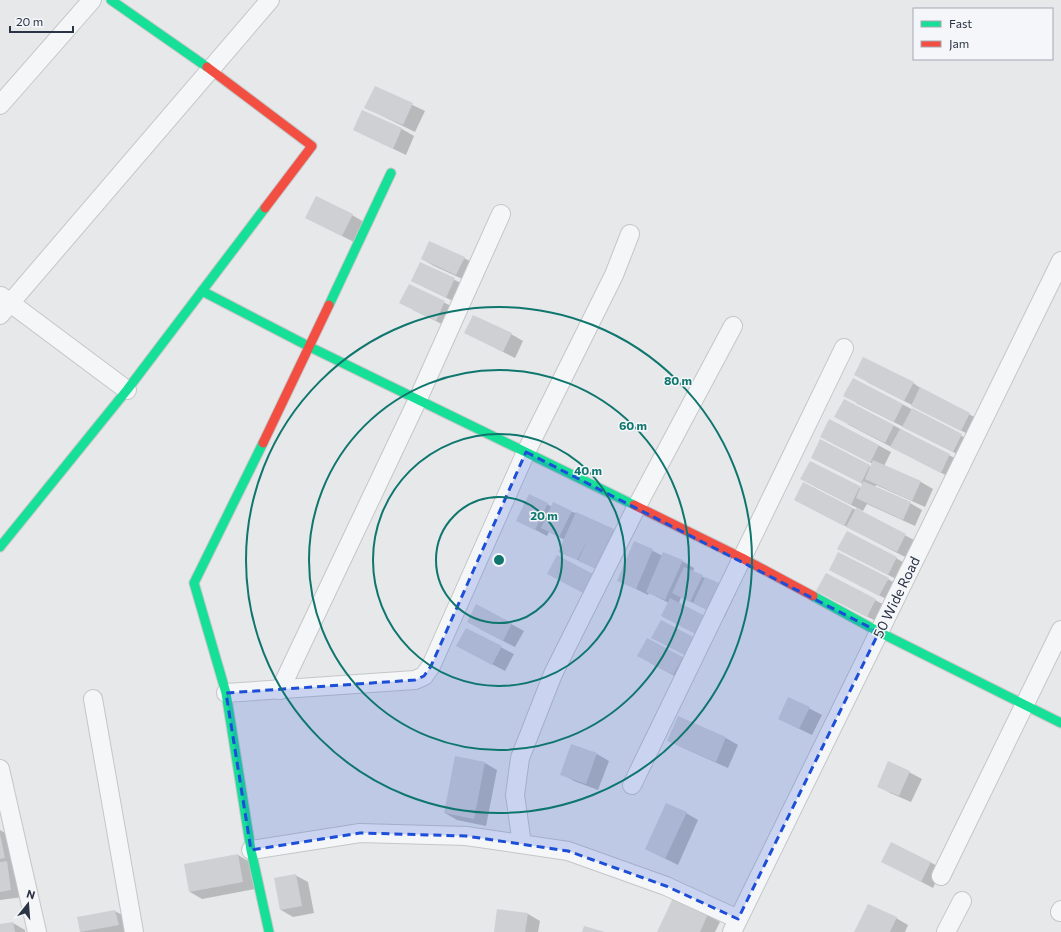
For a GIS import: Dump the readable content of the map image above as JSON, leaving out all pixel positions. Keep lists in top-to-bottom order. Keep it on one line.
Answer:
{"streets":{"street":["50 Wide Road"]},"legend":["Fast","Jam"],"scale_bar":"20 m","north":"top","rings":["80 m","60 m","40 m","20 m"]}
